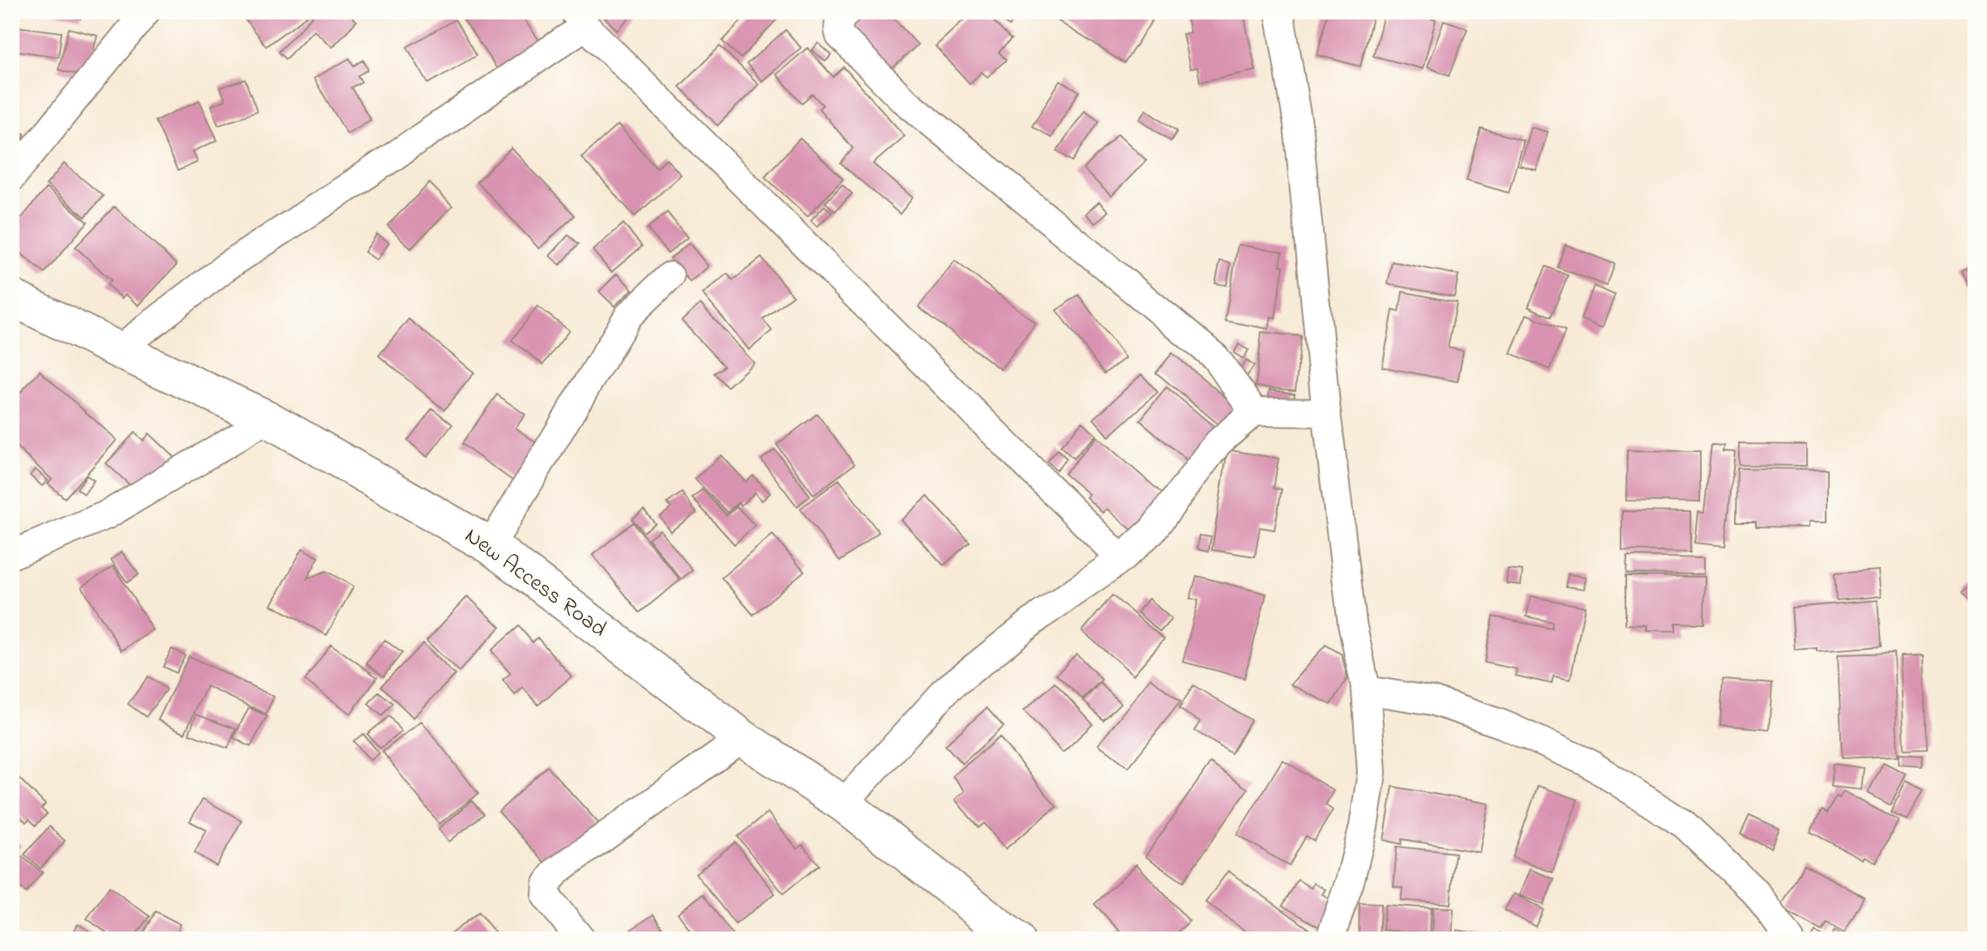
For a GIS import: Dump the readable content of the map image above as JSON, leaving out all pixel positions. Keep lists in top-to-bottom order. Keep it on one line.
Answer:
{"streets":{"main road":["New Access Road"]}}
